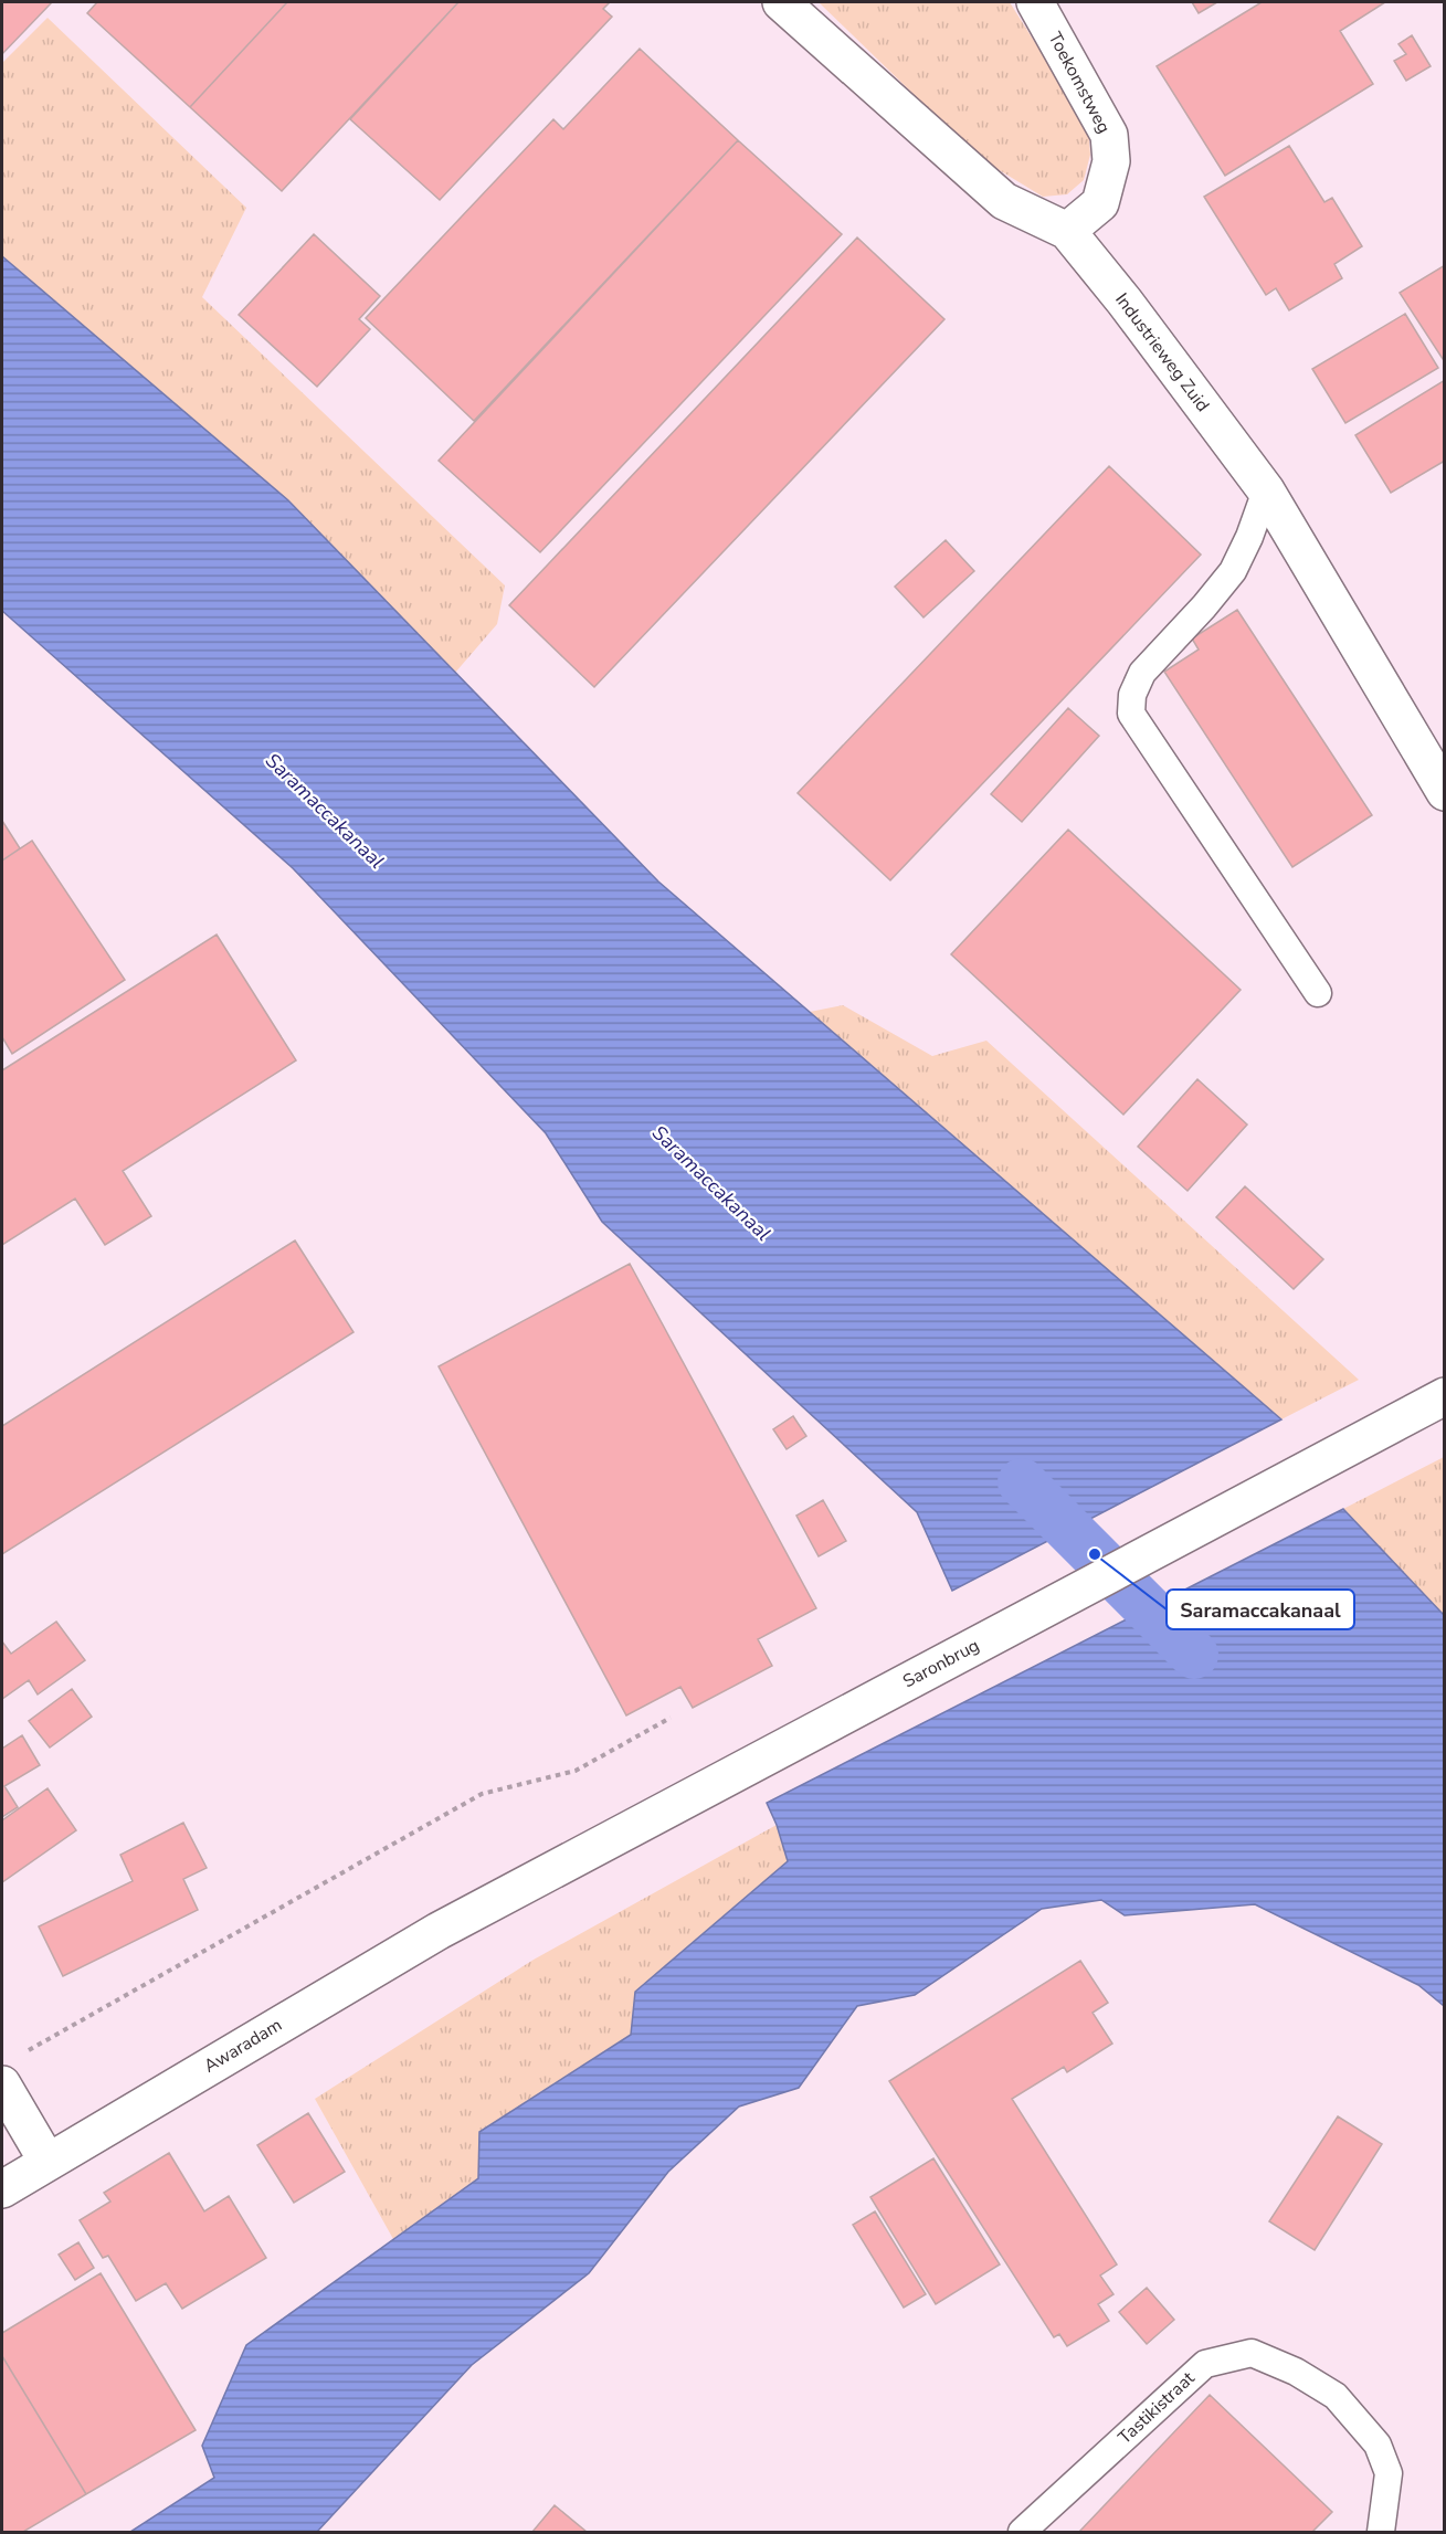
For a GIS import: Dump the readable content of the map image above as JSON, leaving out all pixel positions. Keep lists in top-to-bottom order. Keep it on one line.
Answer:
{"streets":{"main road":["Toekomstweg","Industrieweg Zuid","Saronbrug","Awaradam"],"lane":["Tastikistraat"]},"crossings":[["Toekomstweg","Industrieweg Zuid"],["Saronbrug","Awaradam"]],"water":["Saramaccakanaal"],"places":["Saramaccakanaal"]}
